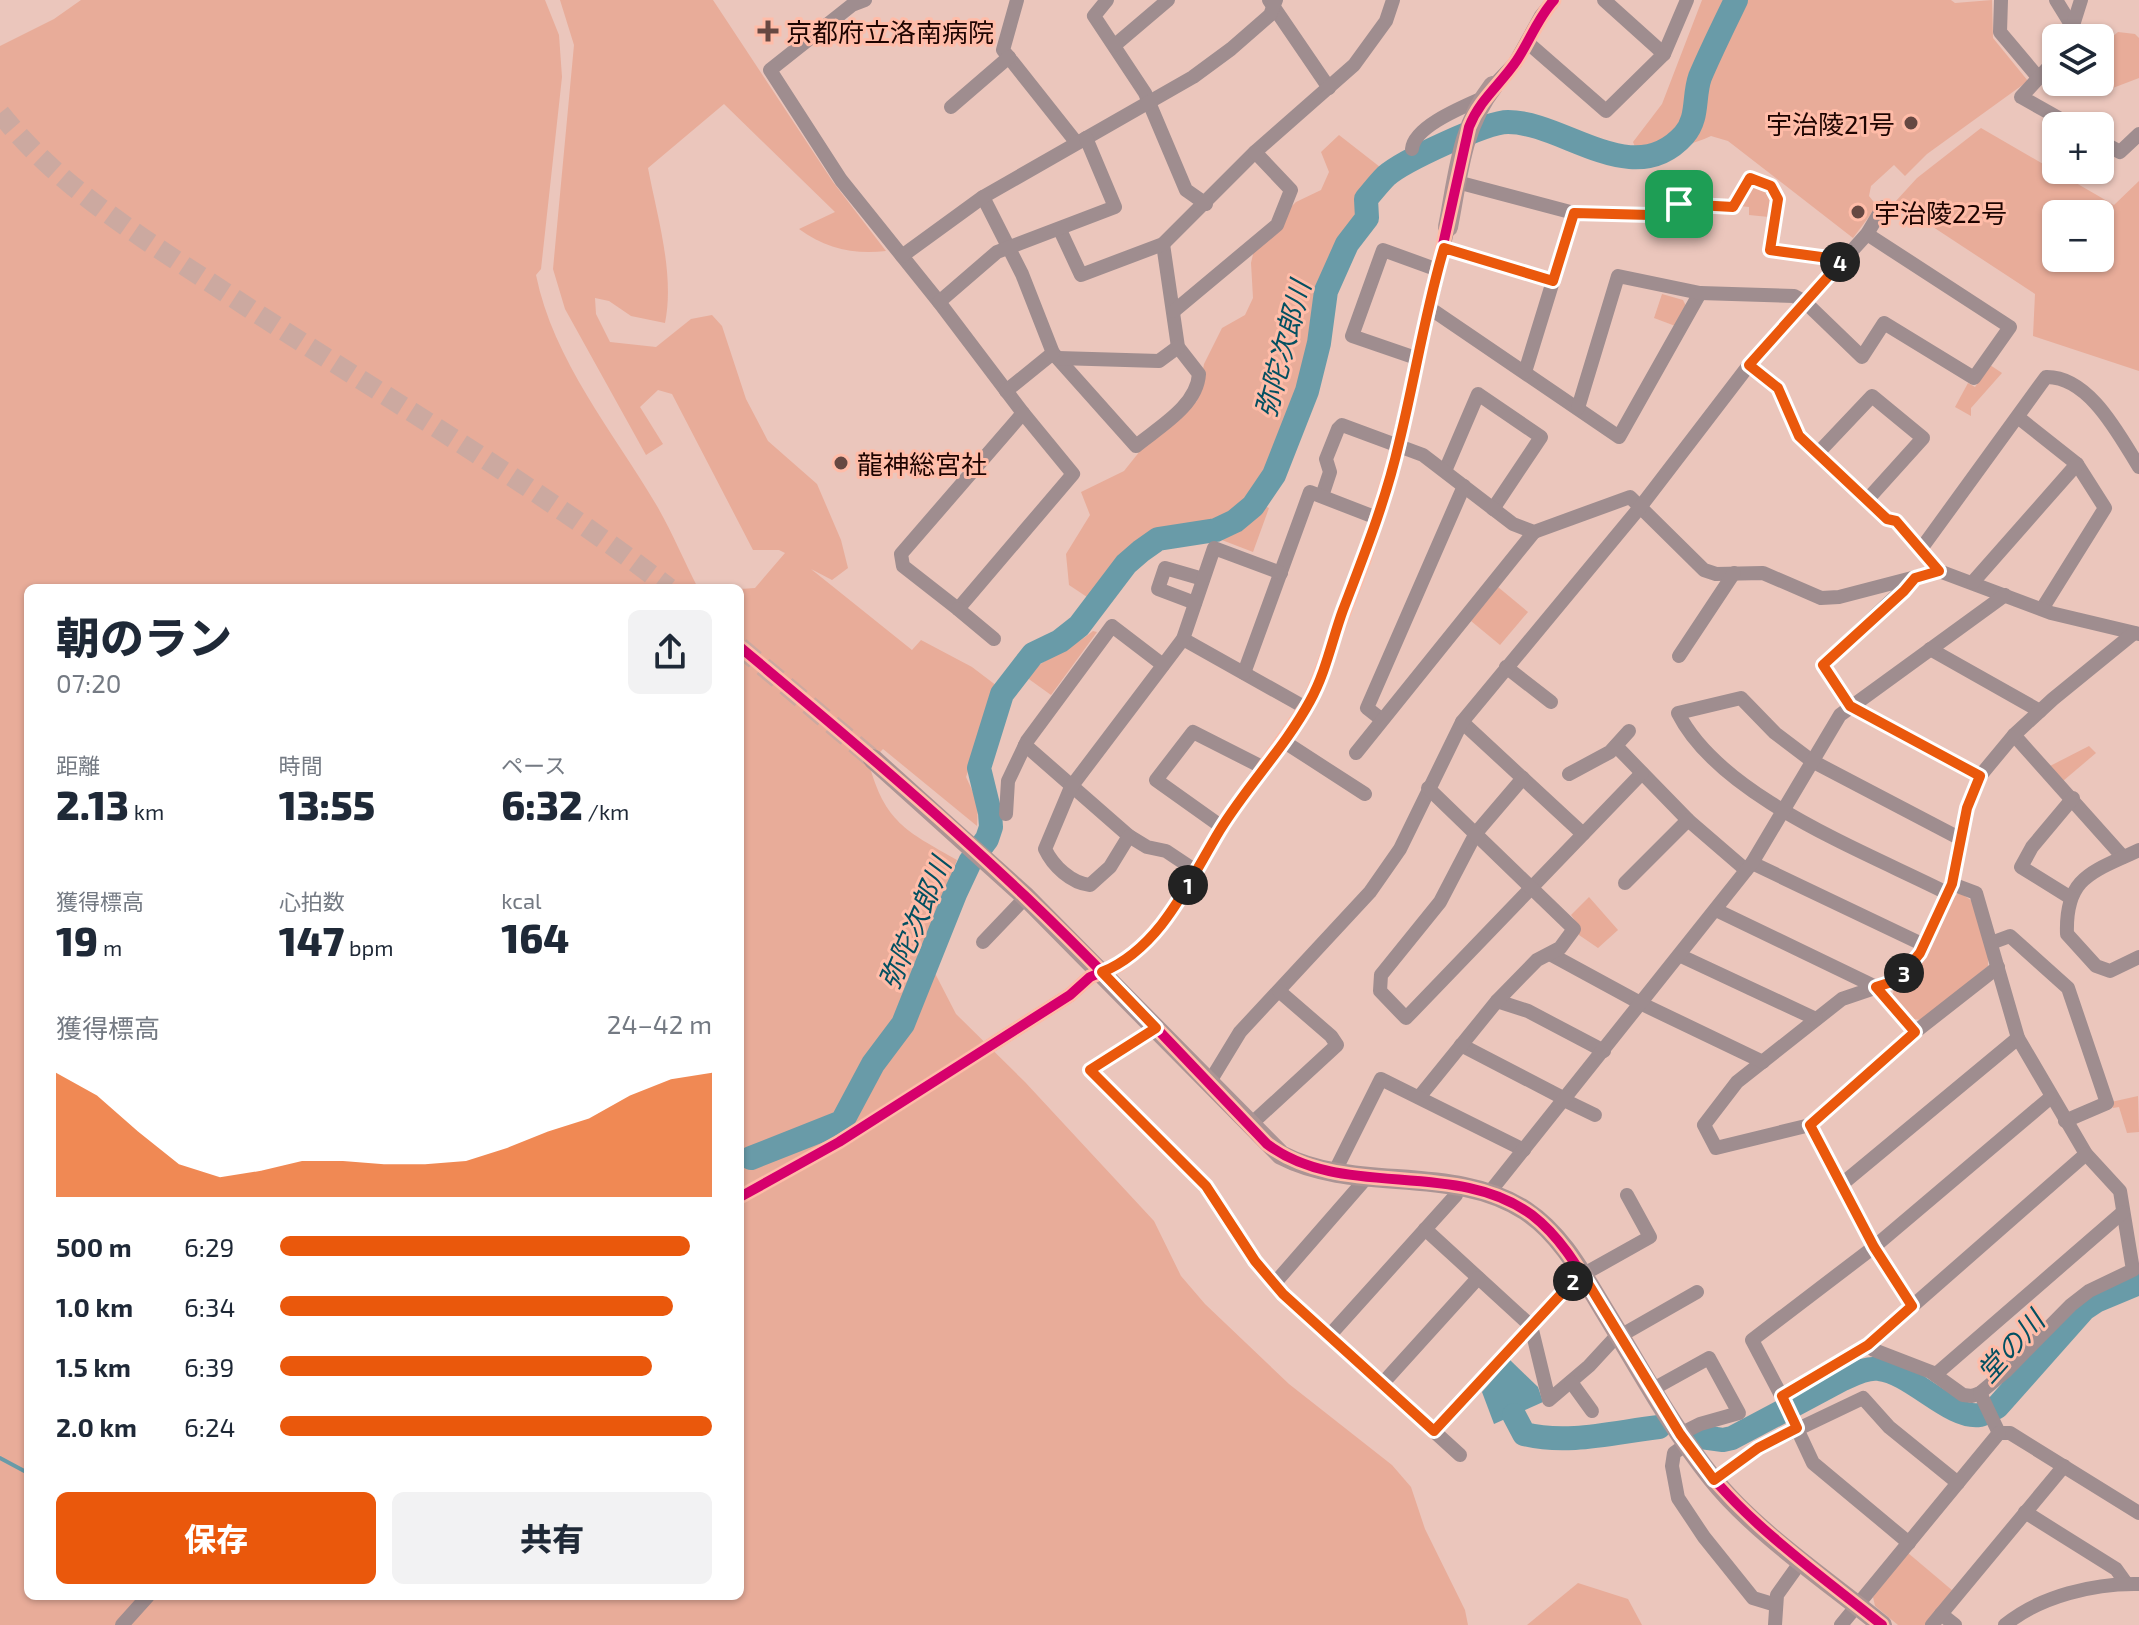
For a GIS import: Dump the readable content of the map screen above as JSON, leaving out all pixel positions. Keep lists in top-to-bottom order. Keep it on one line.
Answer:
{"water":["弥陀次郎川","堂の川"],"places":{"health":["京都府立洛南病院"],"other":["宇治陵21号","宇治陵22号","龍神総宮社"]},"page":{"map_buttons":["+","−"],"pins":["4","1","3","2"],"heading":["朝のラン","07:20"],"stats":[["距離","2.13 km"],["時間","13:55"],["ペース","6:32 /km"],["獲得標高","19 m"],["心拍数","147 bpm"],["kcal","164"]],"chart":["獲得標高","24–42 m"],"list":[{"name":"500 m","note":"6:29"},{"name":"1.0 km","note":"6:34"},{"name":"1.5 km","note":"6:39"},{"name":"2.0 km","note":"6:24"}],"buttons":["保存","共有"]}}
